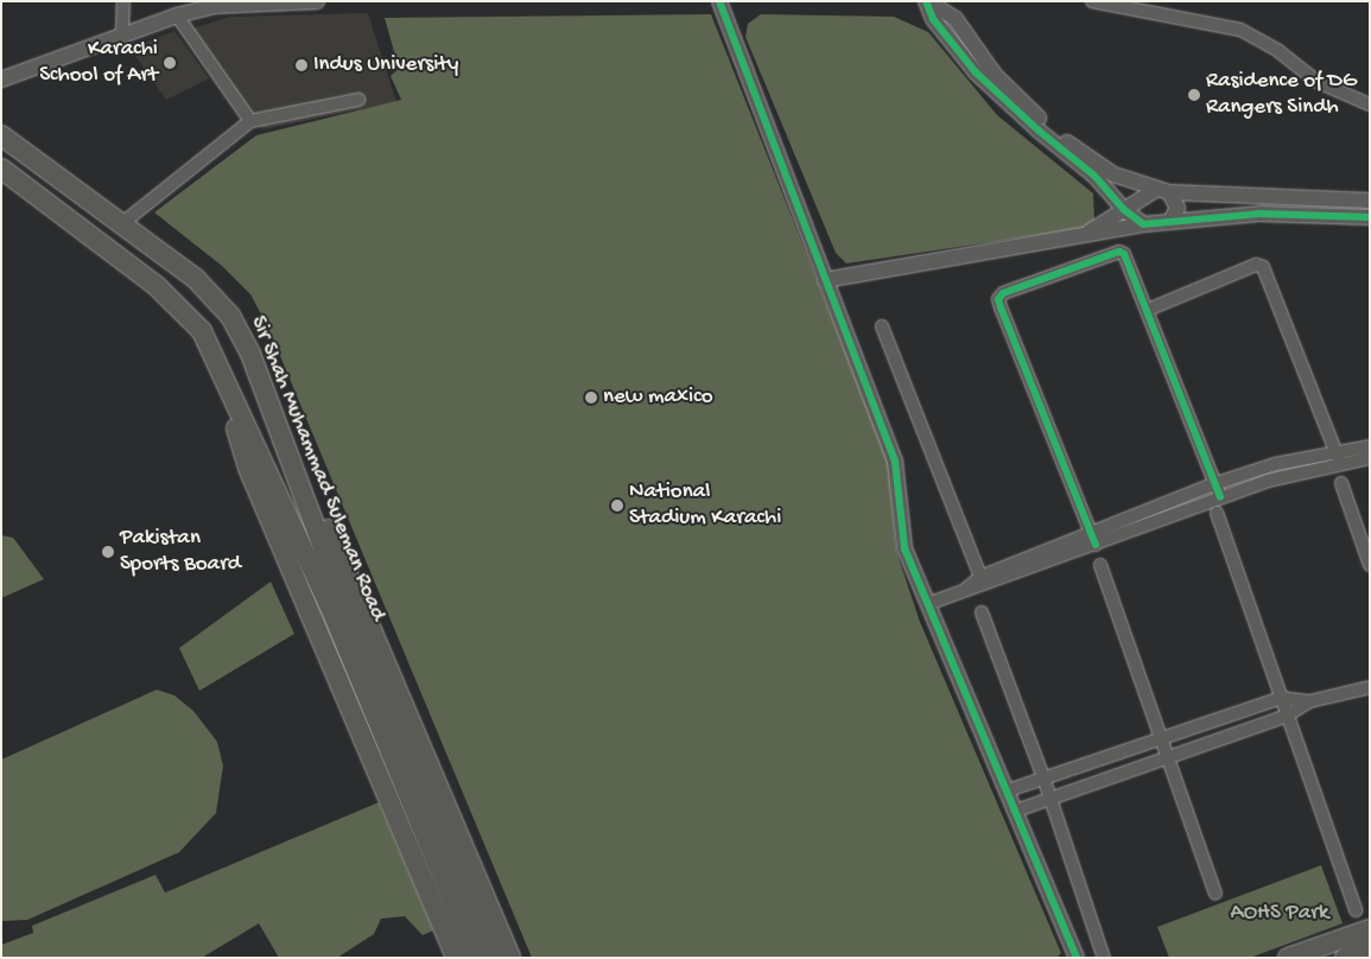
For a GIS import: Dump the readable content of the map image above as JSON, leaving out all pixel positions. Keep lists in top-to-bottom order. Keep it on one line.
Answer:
{"streets":{"main road":["Sir Shah Muhammad Suleman Road"]},"parks":["AOHS Park"],"places":["Karachi School of Art","Indus University","Rasidence of DG Rangers Sindh","new maxico","National Stadium Karachi","Pakistan Sports Board"]}
